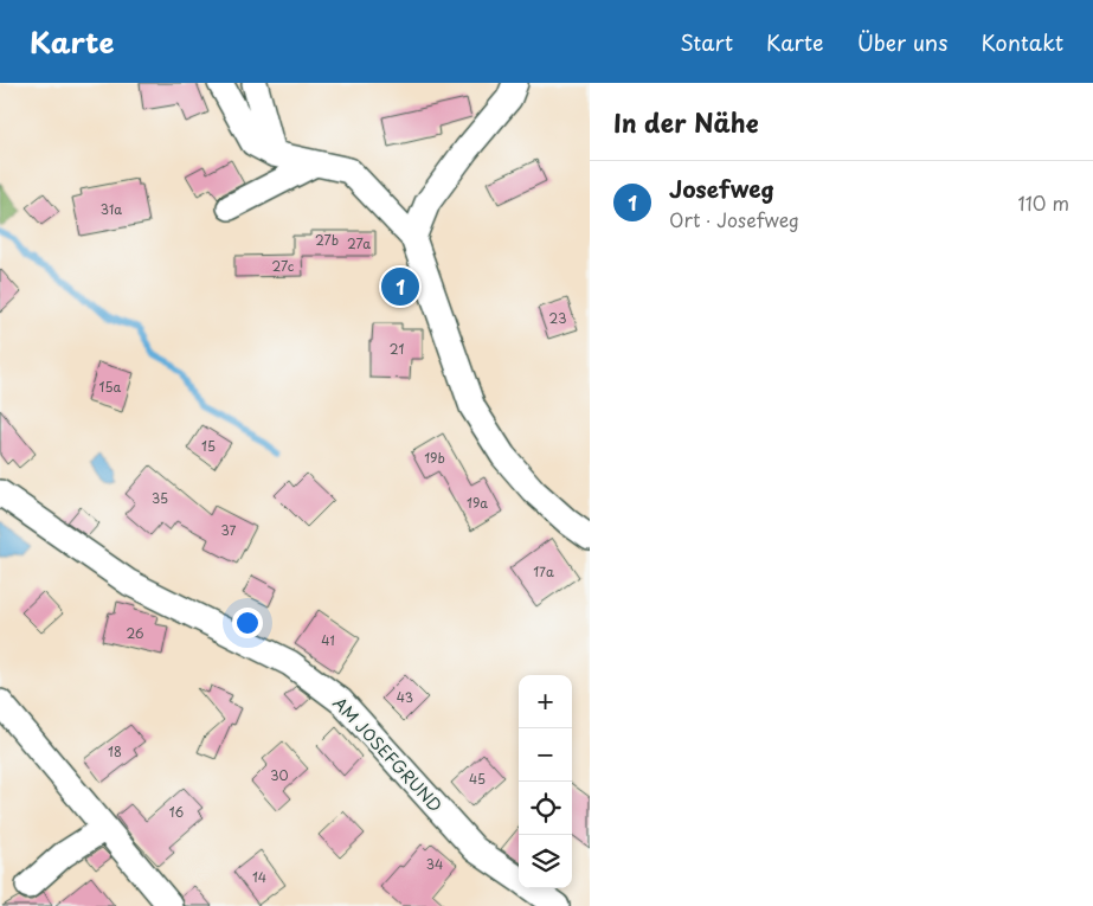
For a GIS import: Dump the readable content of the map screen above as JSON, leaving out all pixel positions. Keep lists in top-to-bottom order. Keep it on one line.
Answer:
{"streets":{"street":["AM JOSEFGRUND"]},"house_numbers":["31a","27b","27a","27c","23","21","15a","15","19b","35","19a","37","17a","26","41","43","18","30","45","16","34","14"],"page":{"header":"Karte","nav":["Start","Karte","Über uns","Kontakt"],"heading":"In der Nähe","list":[{"mark":"1","name":"Josefweg","note":"Ort · Josefweg","value":"110 m"}],"pins":"1","map_buttons":["+","−"]}}
